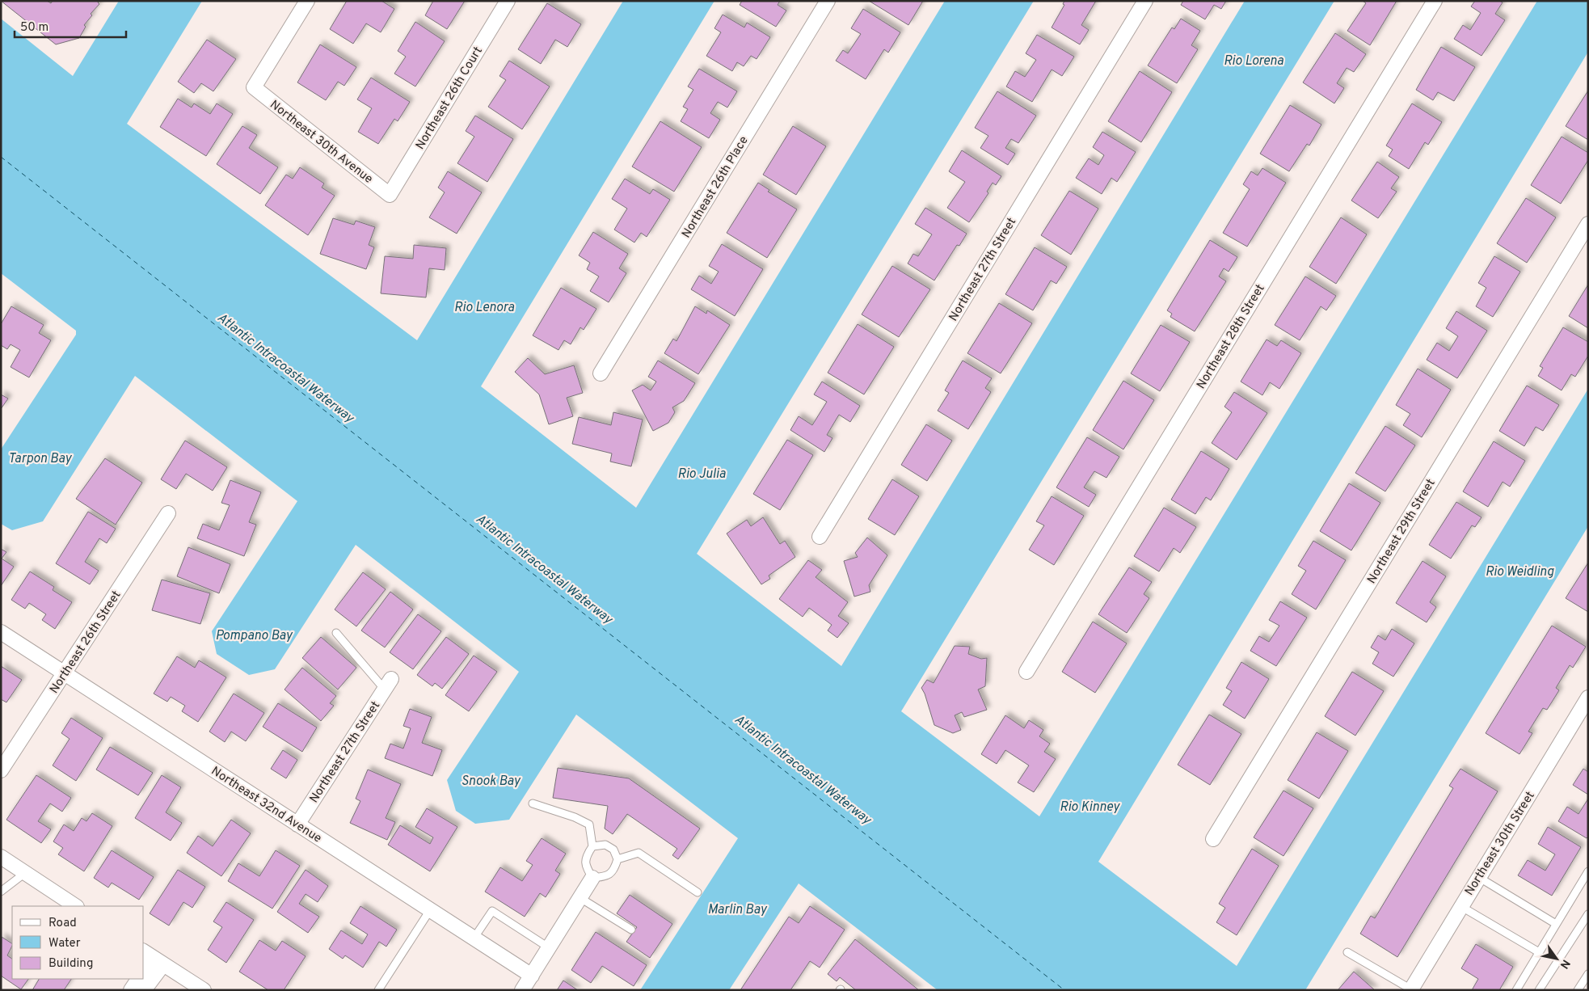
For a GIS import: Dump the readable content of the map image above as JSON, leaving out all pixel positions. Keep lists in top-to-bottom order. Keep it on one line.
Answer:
{"streets":{"street":["Northeast 26th Court","Northeast 30th Avenue","Northeast 26th Place","Northeast 27th Street","Northeast 28th Street","Northeast 29th Street","Northeast 26th Street","Northeast 32nd Avenue","Northeast 30th Street"]},"crossings":[["Northeast 26th Court","Northeast 30th Avenue"],["Northeast 27th Street","Northeast 32nd Avenue"],["Northeast 26th Street","Northeast 32nd Avenue"]],"water":["Rio Lorena","Rio Lenora","Atlantic Intracoastal Waterway","Tarpon Bay","Rio Julia","Rio Weidling","Pompano Bay","Snook Bay","Rio Kinney","Marlin Bay"],"legend":["Road","Water","Building"],"scale_bar":"50 m","north":"bottom right"}
